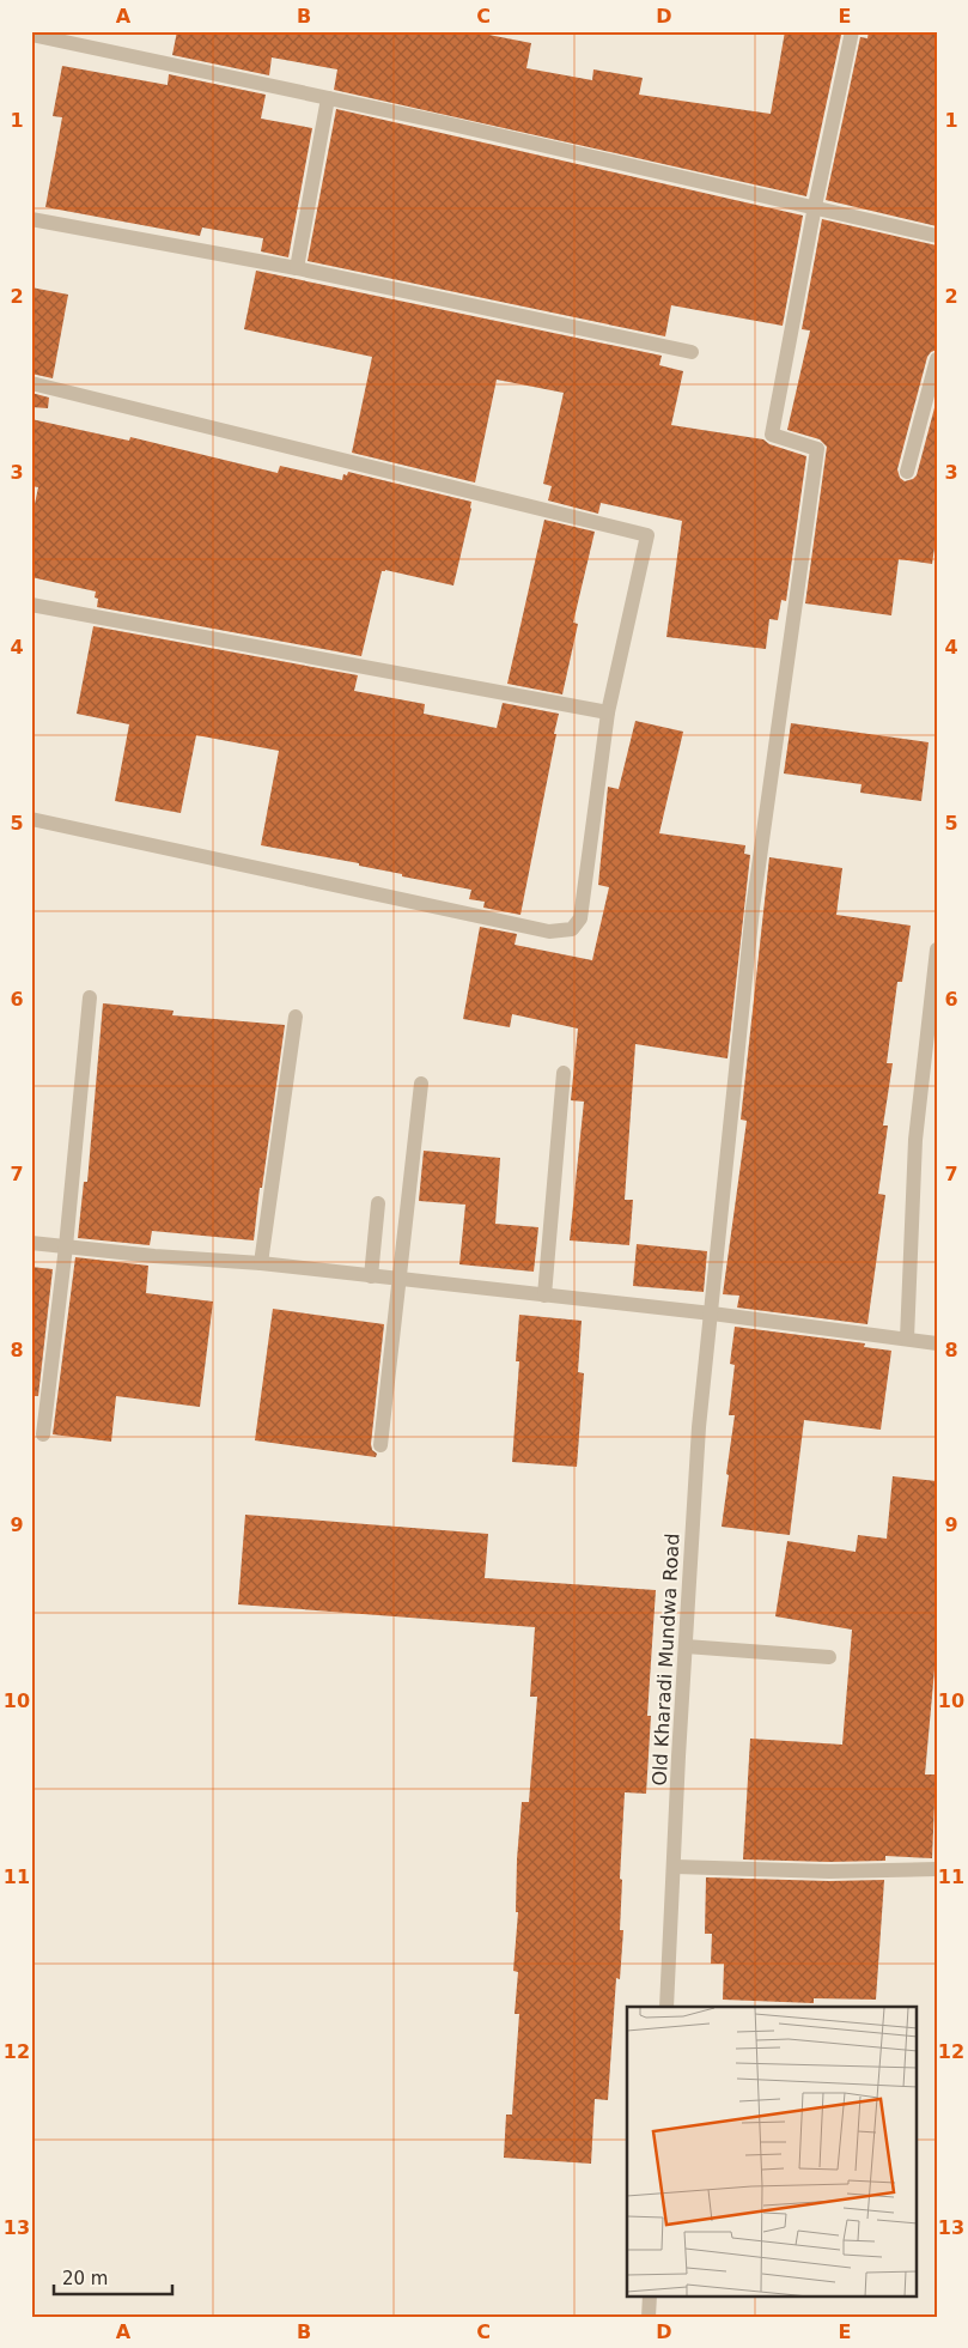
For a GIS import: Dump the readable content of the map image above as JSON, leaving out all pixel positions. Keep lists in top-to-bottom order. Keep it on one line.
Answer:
{"streets":{"street":["Old Kharadi Mundwa Road"]},"scale_bar":"20 m","grid":{"columns":["A","B","C","D","E"],"rows":["1","2","3","4","5","6","7","8","9","10","11","12","13"]}}
